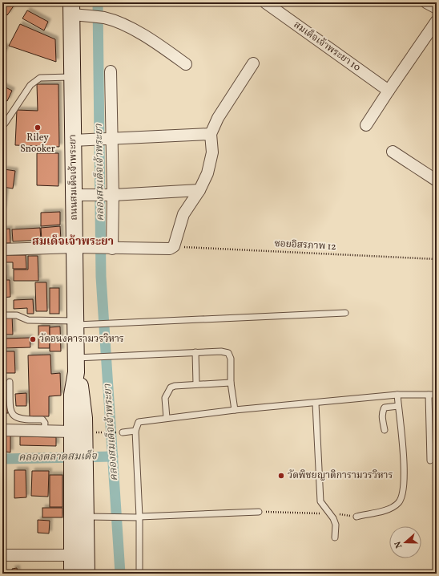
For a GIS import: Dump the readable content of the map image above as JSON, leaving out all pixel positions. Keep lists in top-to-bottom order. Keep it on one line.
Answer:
{"streets":{"main road":["ถนนสมเด็จเจ้าพระยา"],"street":["สมเด็จเจ้าพระยา 10"],"path":["ซอยอิสรภาพ 12"]},"districts":["สมเด็จเจ้าพระยา"],"water":["คลองสมเด็จเจ้าพระยา","คลองตลาดสมเด็จ"],"places":["Riley Snooker","วัดอนงคารามวรวิหาร","วัดพิชยญาติการามวรวิหาร"],"north":"left"}
